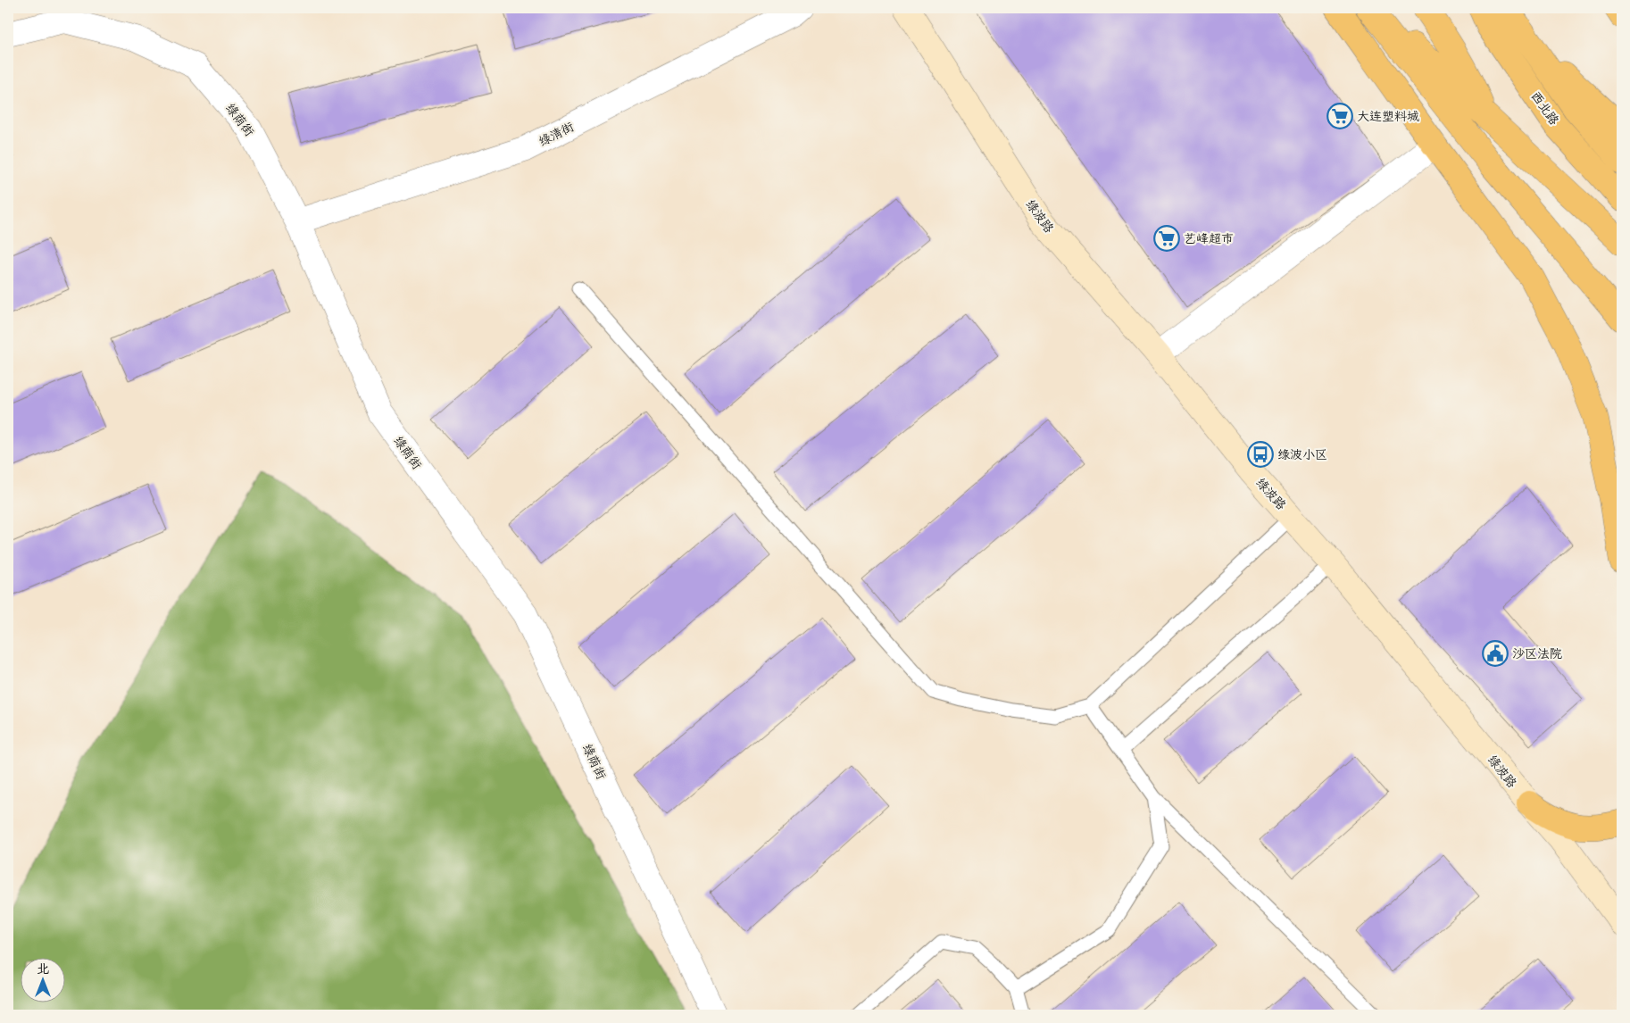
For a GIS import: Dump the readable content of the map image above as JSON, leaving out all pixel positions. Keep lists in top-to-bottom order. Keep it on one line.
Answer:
{"streets":{"highway":["西北路"],"street":["绿荫街","绿清街","绿波路"]},"crossings":[["绿荫街","绿清街"]],"places":{"supermarket":["大连塑料城","艺峰超市"],"bus stop":["绿波小区"],"public building":["沙区法院"]},"north":"top"}
